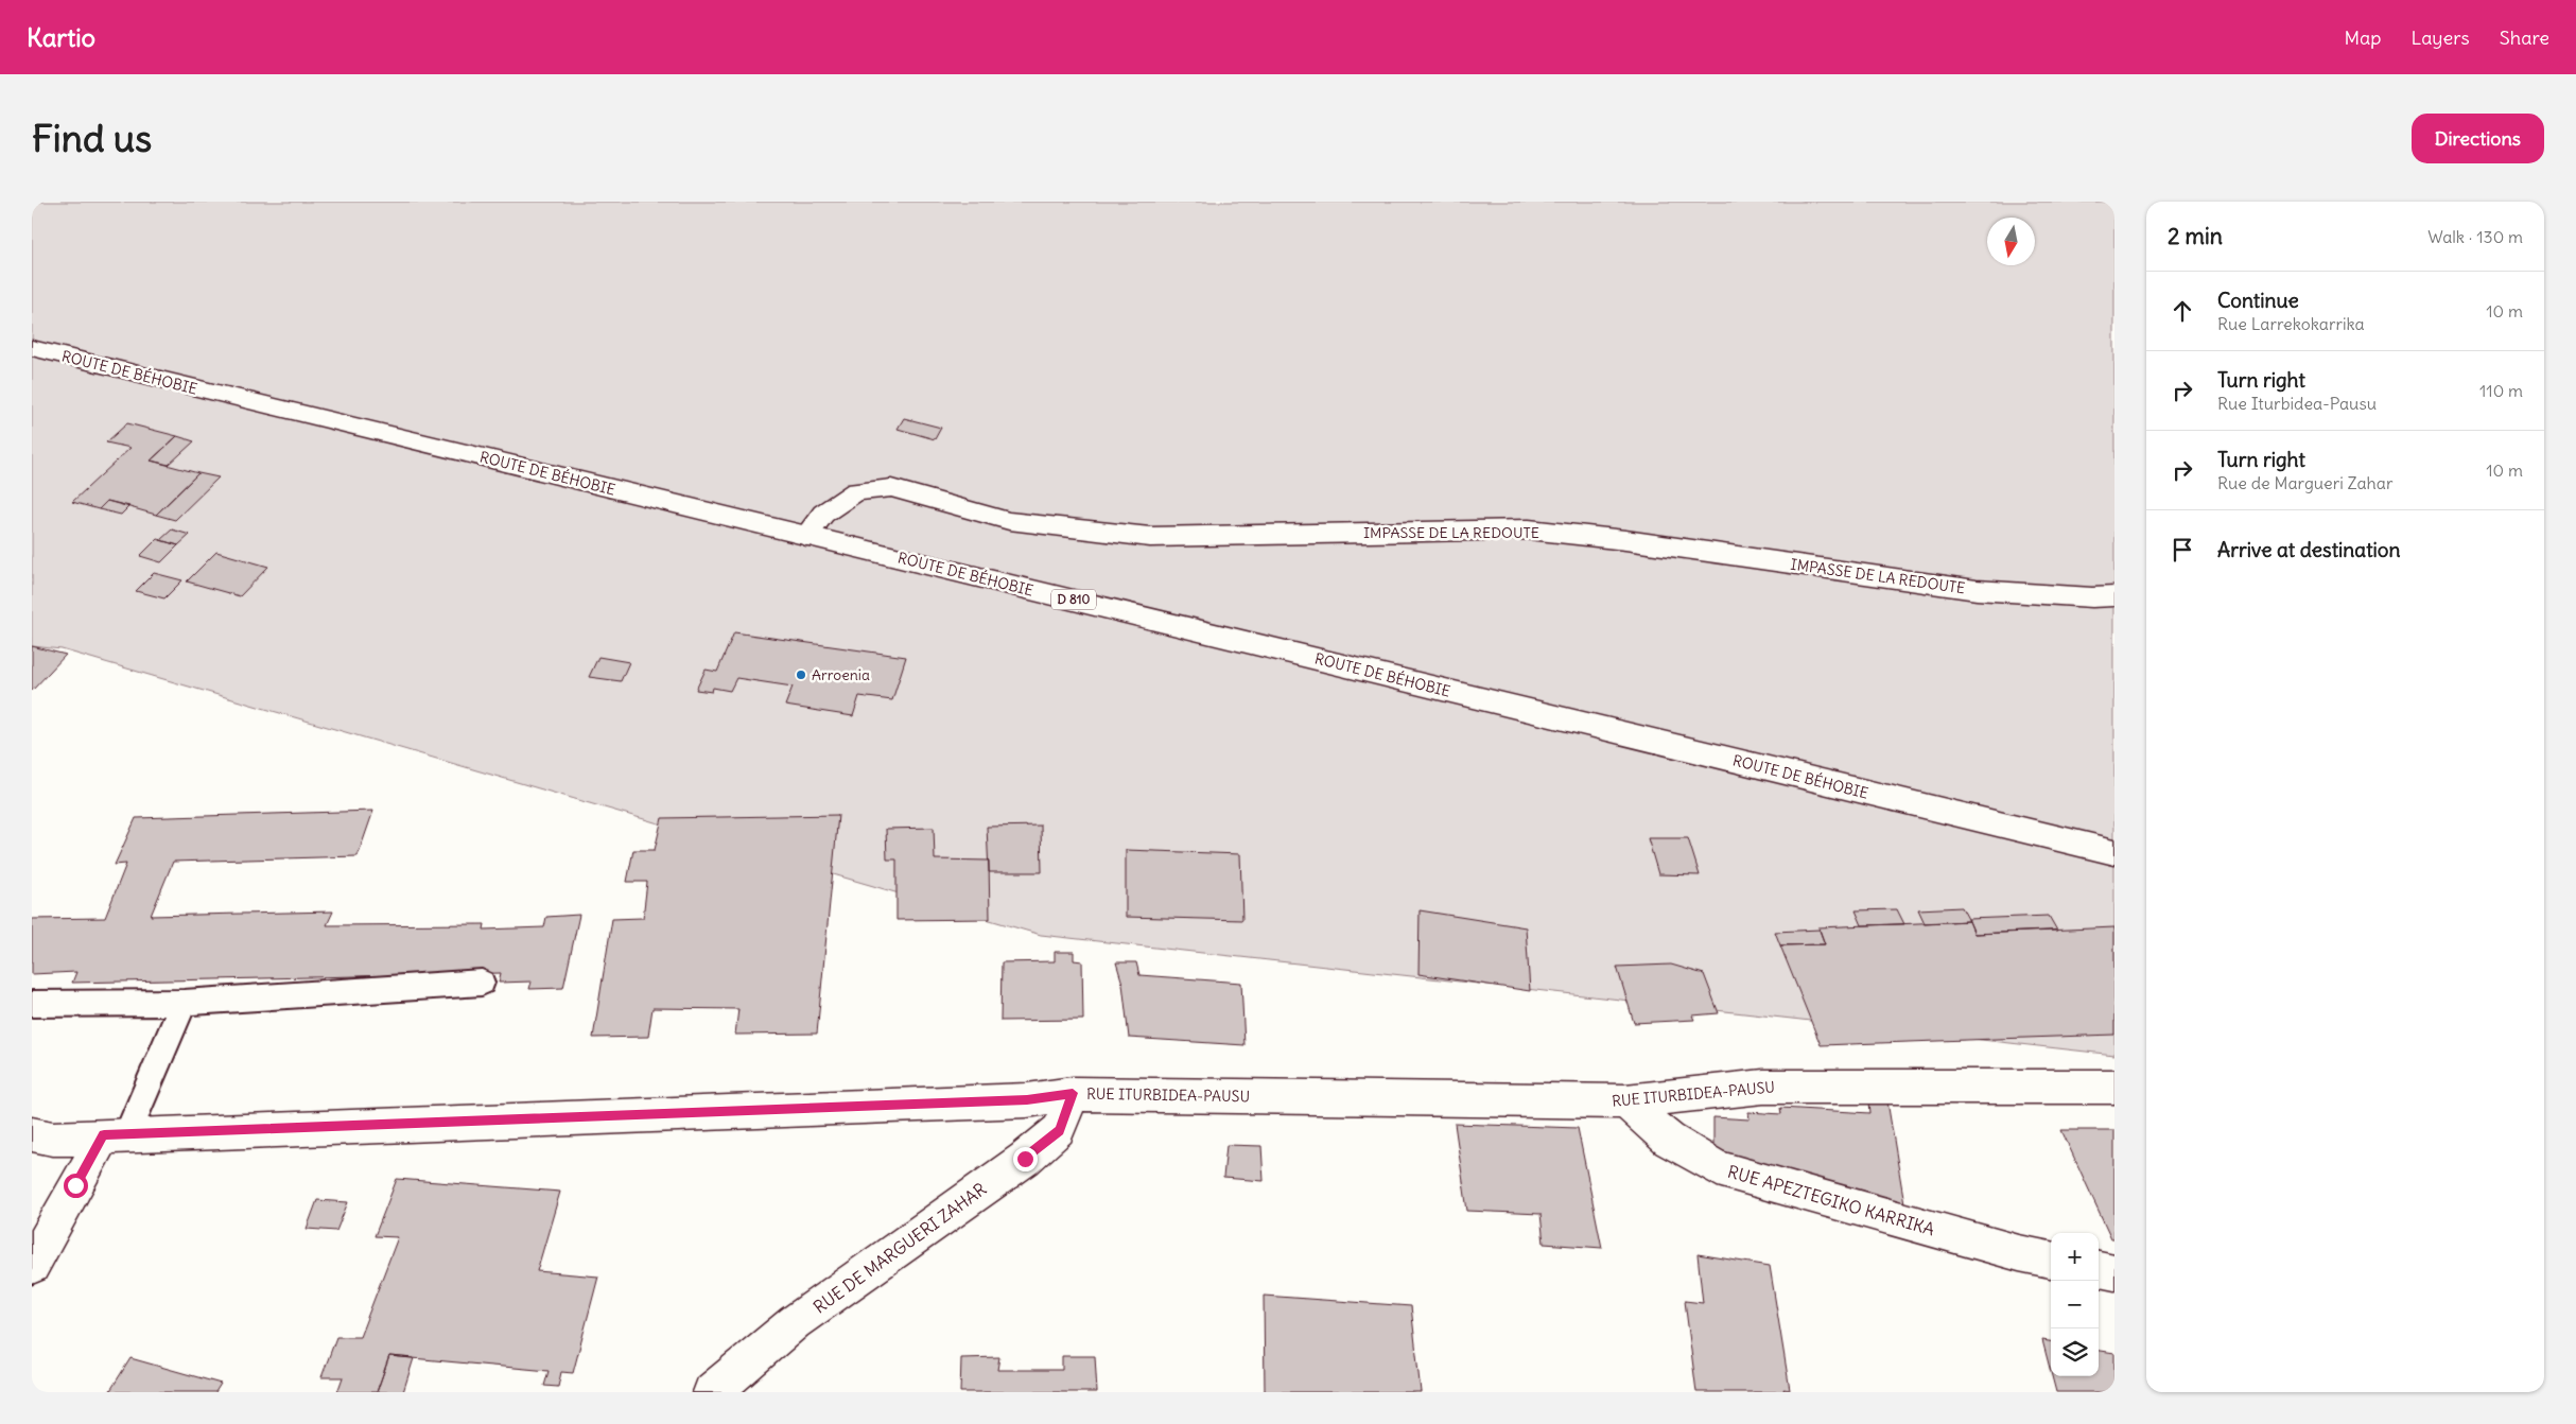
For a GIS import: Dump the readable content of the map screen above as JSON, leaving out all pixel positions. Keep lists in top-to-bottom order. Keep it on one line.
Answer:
{"streets":{"street":["ROUTE DE BÉHOBIE","IMPASSE DE LA REDOUTE","D 810","RUE ITURBIDEA-PAUSU","RUE APEZTEGIKO KARRIKA","RUE DE MARGUERI ZAHAR"]},"crossings":[["ROUTE DE BÉHOBIE","IMPASSE DE LA REDOUTE"],["RUE ITURBIDEA-PAUSU","RUE APEZTEGIKO KARRIKA"],["RUE ITURBIDEA-PAUSU","RUE DE MARGUERI ZAHAR"]],"places":["Arroenia"],"north":"bottom","page":{"header":"Kartio","nav":["Map","Layers","Share"],"buttons":"Directions","title":"Find us","heading":["2 min","Walk · 130 m"],"list":[["Continue","Rue Larrekokarrika","10 m"],["Turn right","Rue Iturbidea-Pausu","110 m"],["Turn right","Rue de Margueri Zahar","10 m"],"Arrive at destination"],"map_buttons":["+","−"]}}
